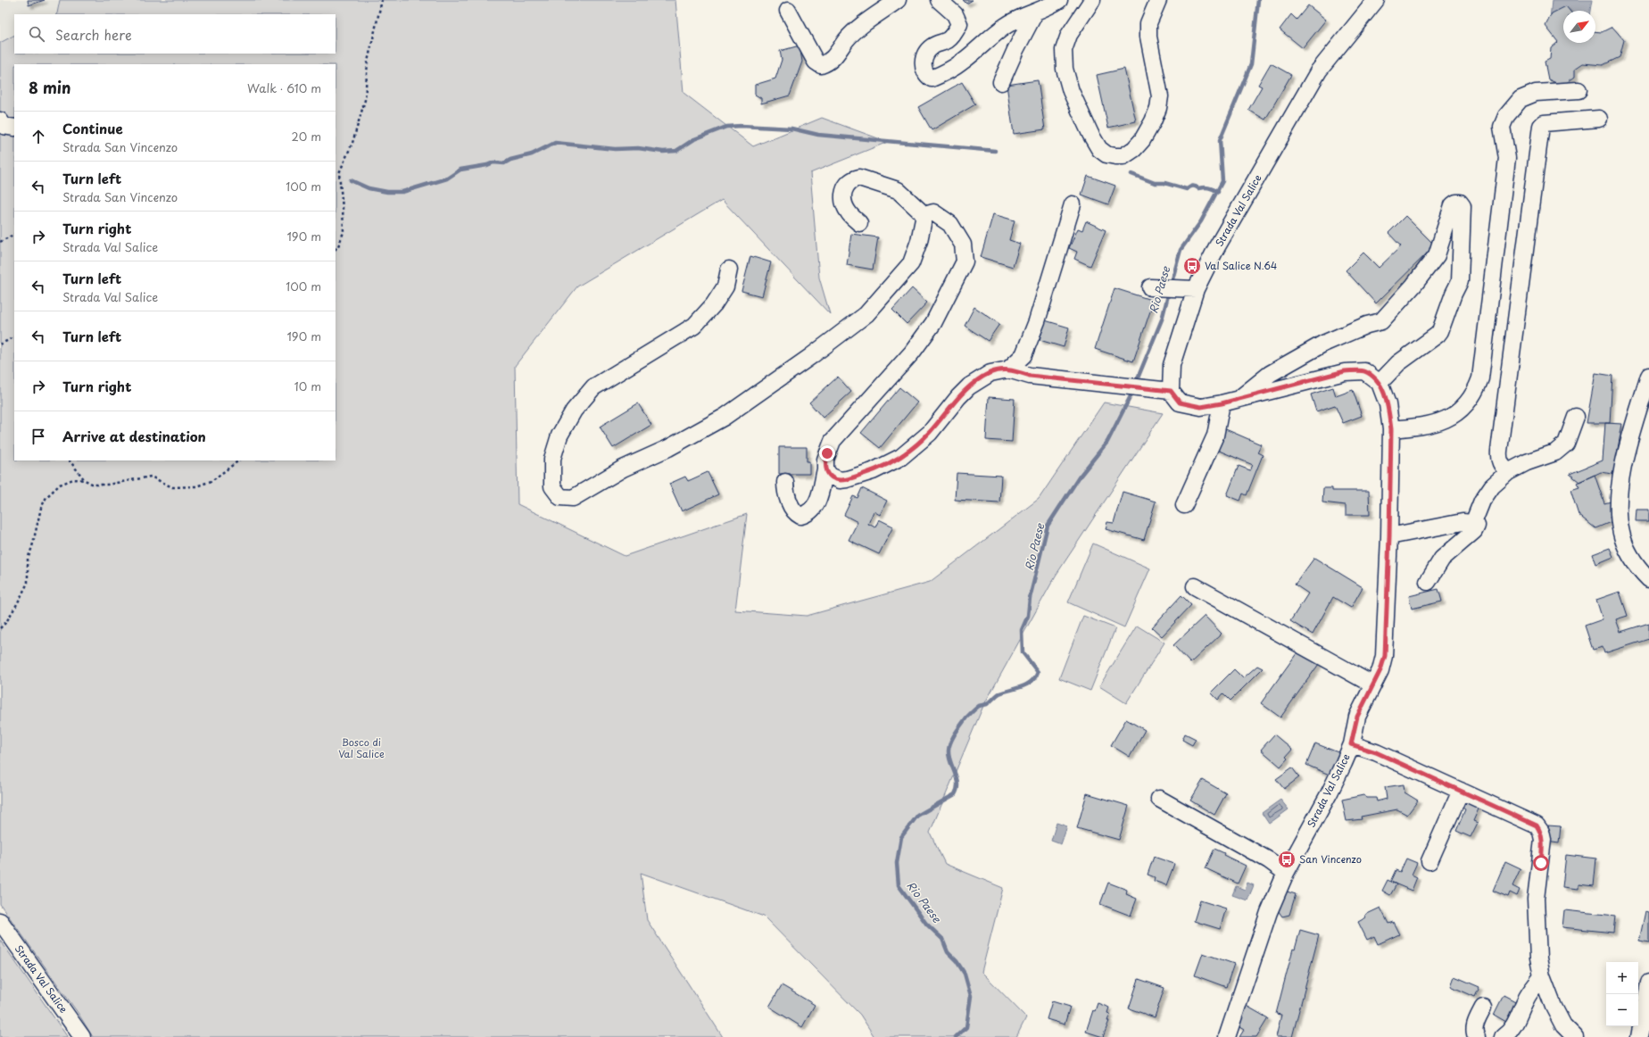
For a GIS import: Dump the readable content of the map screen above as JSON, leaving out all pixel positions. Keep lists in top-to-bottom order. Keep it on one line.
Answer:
{"streets":{"street":["Strada Val Salice"]},"water":["Rio Paese"],"parks":["Bosco di Val Salice"],"places":{"bus stop":["Val Salice N.64","San Vincenzo"]},"north":"top right","page":{"search":"Search here","heading":["8 min","Walk · 610 m"],"list":[["Continue","Strada San Vincenzo","20 m"],["Turn left","Strada San Vincenzo","100 m"],["Turn right","Strada Val Salice","190 m"],["Turn left","Strada Val Salice","100 m"],["Turn left","190 m"],["Turn right","10 m"],"Arrive at destination"],"map_buttons":["+","−"]}}
